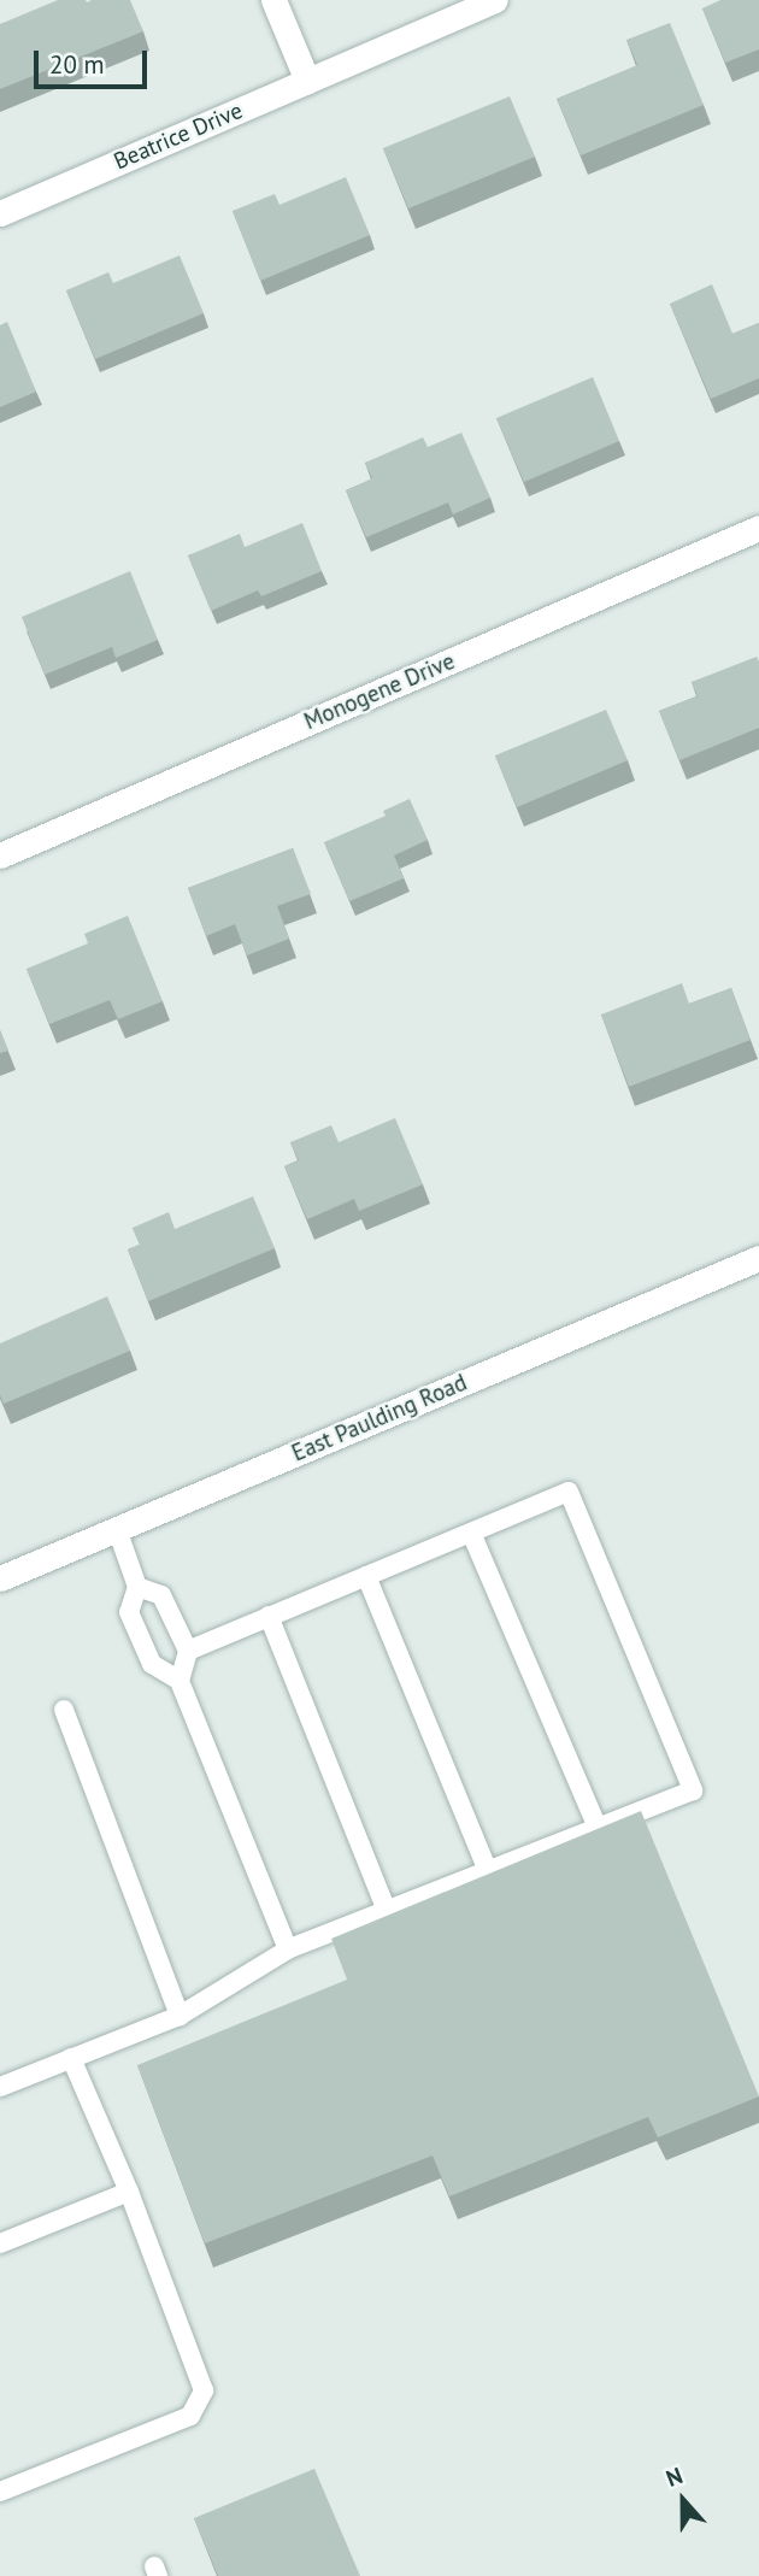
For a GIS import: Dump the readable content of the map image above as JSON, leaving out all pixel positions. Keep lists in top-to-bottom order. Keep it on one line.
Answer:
{"streets":{"street":["Beatrice Drive","Monogene Drive","East Paulding Road"]},"scale_bar":"20 m","north":"top"}
